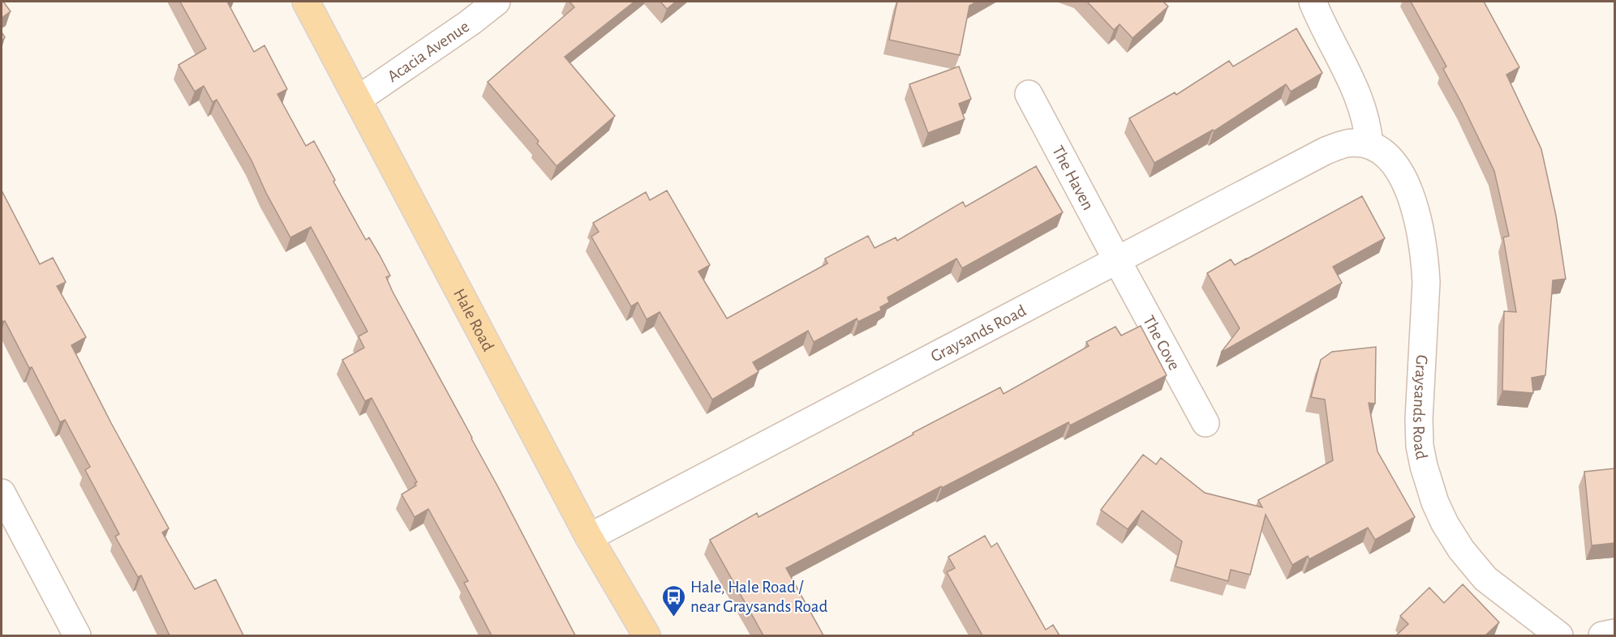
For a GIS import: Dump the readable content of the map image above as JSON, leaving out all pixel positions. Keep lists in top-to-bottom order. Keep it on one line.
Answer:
{"streets":{"main road":["Hale Road"],"street":["Acacia Avenue","The Haven","Graysands Road","The Cove"]},"crossings":[["Acacia Avenue","Hale Road"],["The Haven","Graysands Road"],["The Haven","The Cove"],["Hale Road","Graysands Road"],["Graysands Road","The Cove"]],"places":{"bus stop":["Hale, Hale Road / near Graysands Road"]}}
